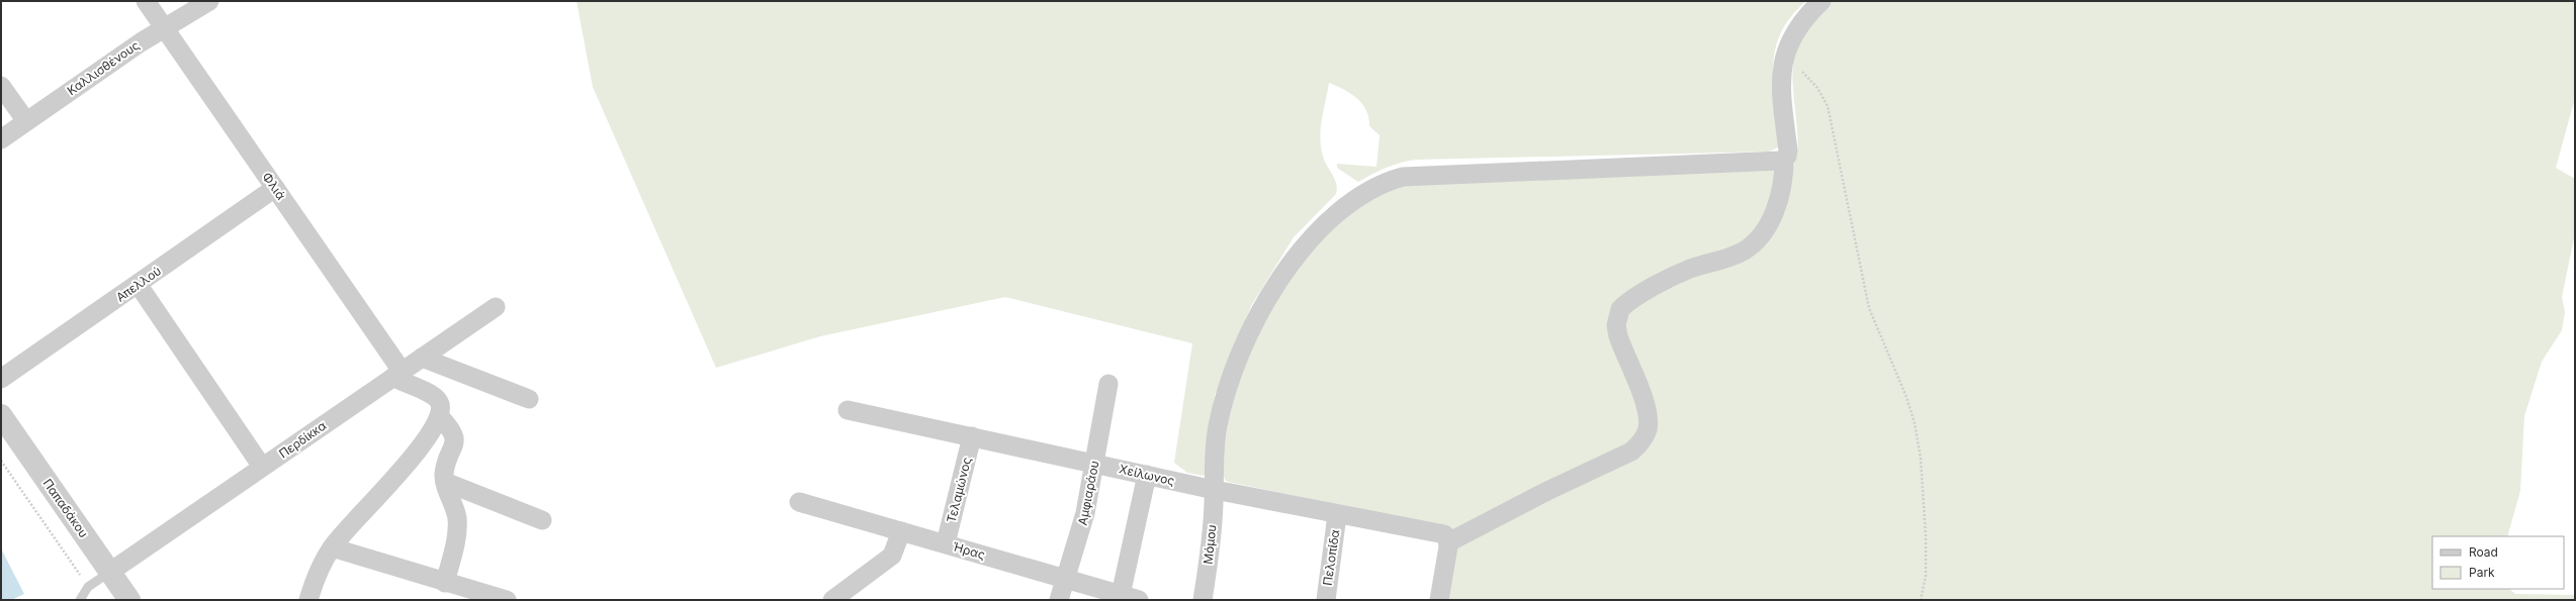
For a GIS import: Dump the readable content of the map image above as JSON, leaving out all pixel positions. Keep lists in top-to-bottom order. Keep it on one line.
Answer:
{"streets":{"street":["Καλλισθένους","Φλιά","Απελλού","Περδίκκα","Χείλωνος","Τελαμώνος","Αμφιαράου","Παπαδάκου","Μόμου","Ήρας","Πελοπίδα"]},"crossings":[["Καλλισθένους","Φλιά"],["Φλιά","Απελλού"],["Φλιά","Περδίκκα"],["Περδίκκα","Παπαδάκου"],["Χείλωνος","Τελαμώνος"],["Χείλωνος","Αμφιαράου"],["Χείλωνος","Μόμου"],["Χείλωνος","Πελοπίδα"],["Τελαμώνος","Ήρας"],["Αμφιαράου","Ήρας"]],"legend":["Road","Park"]}
